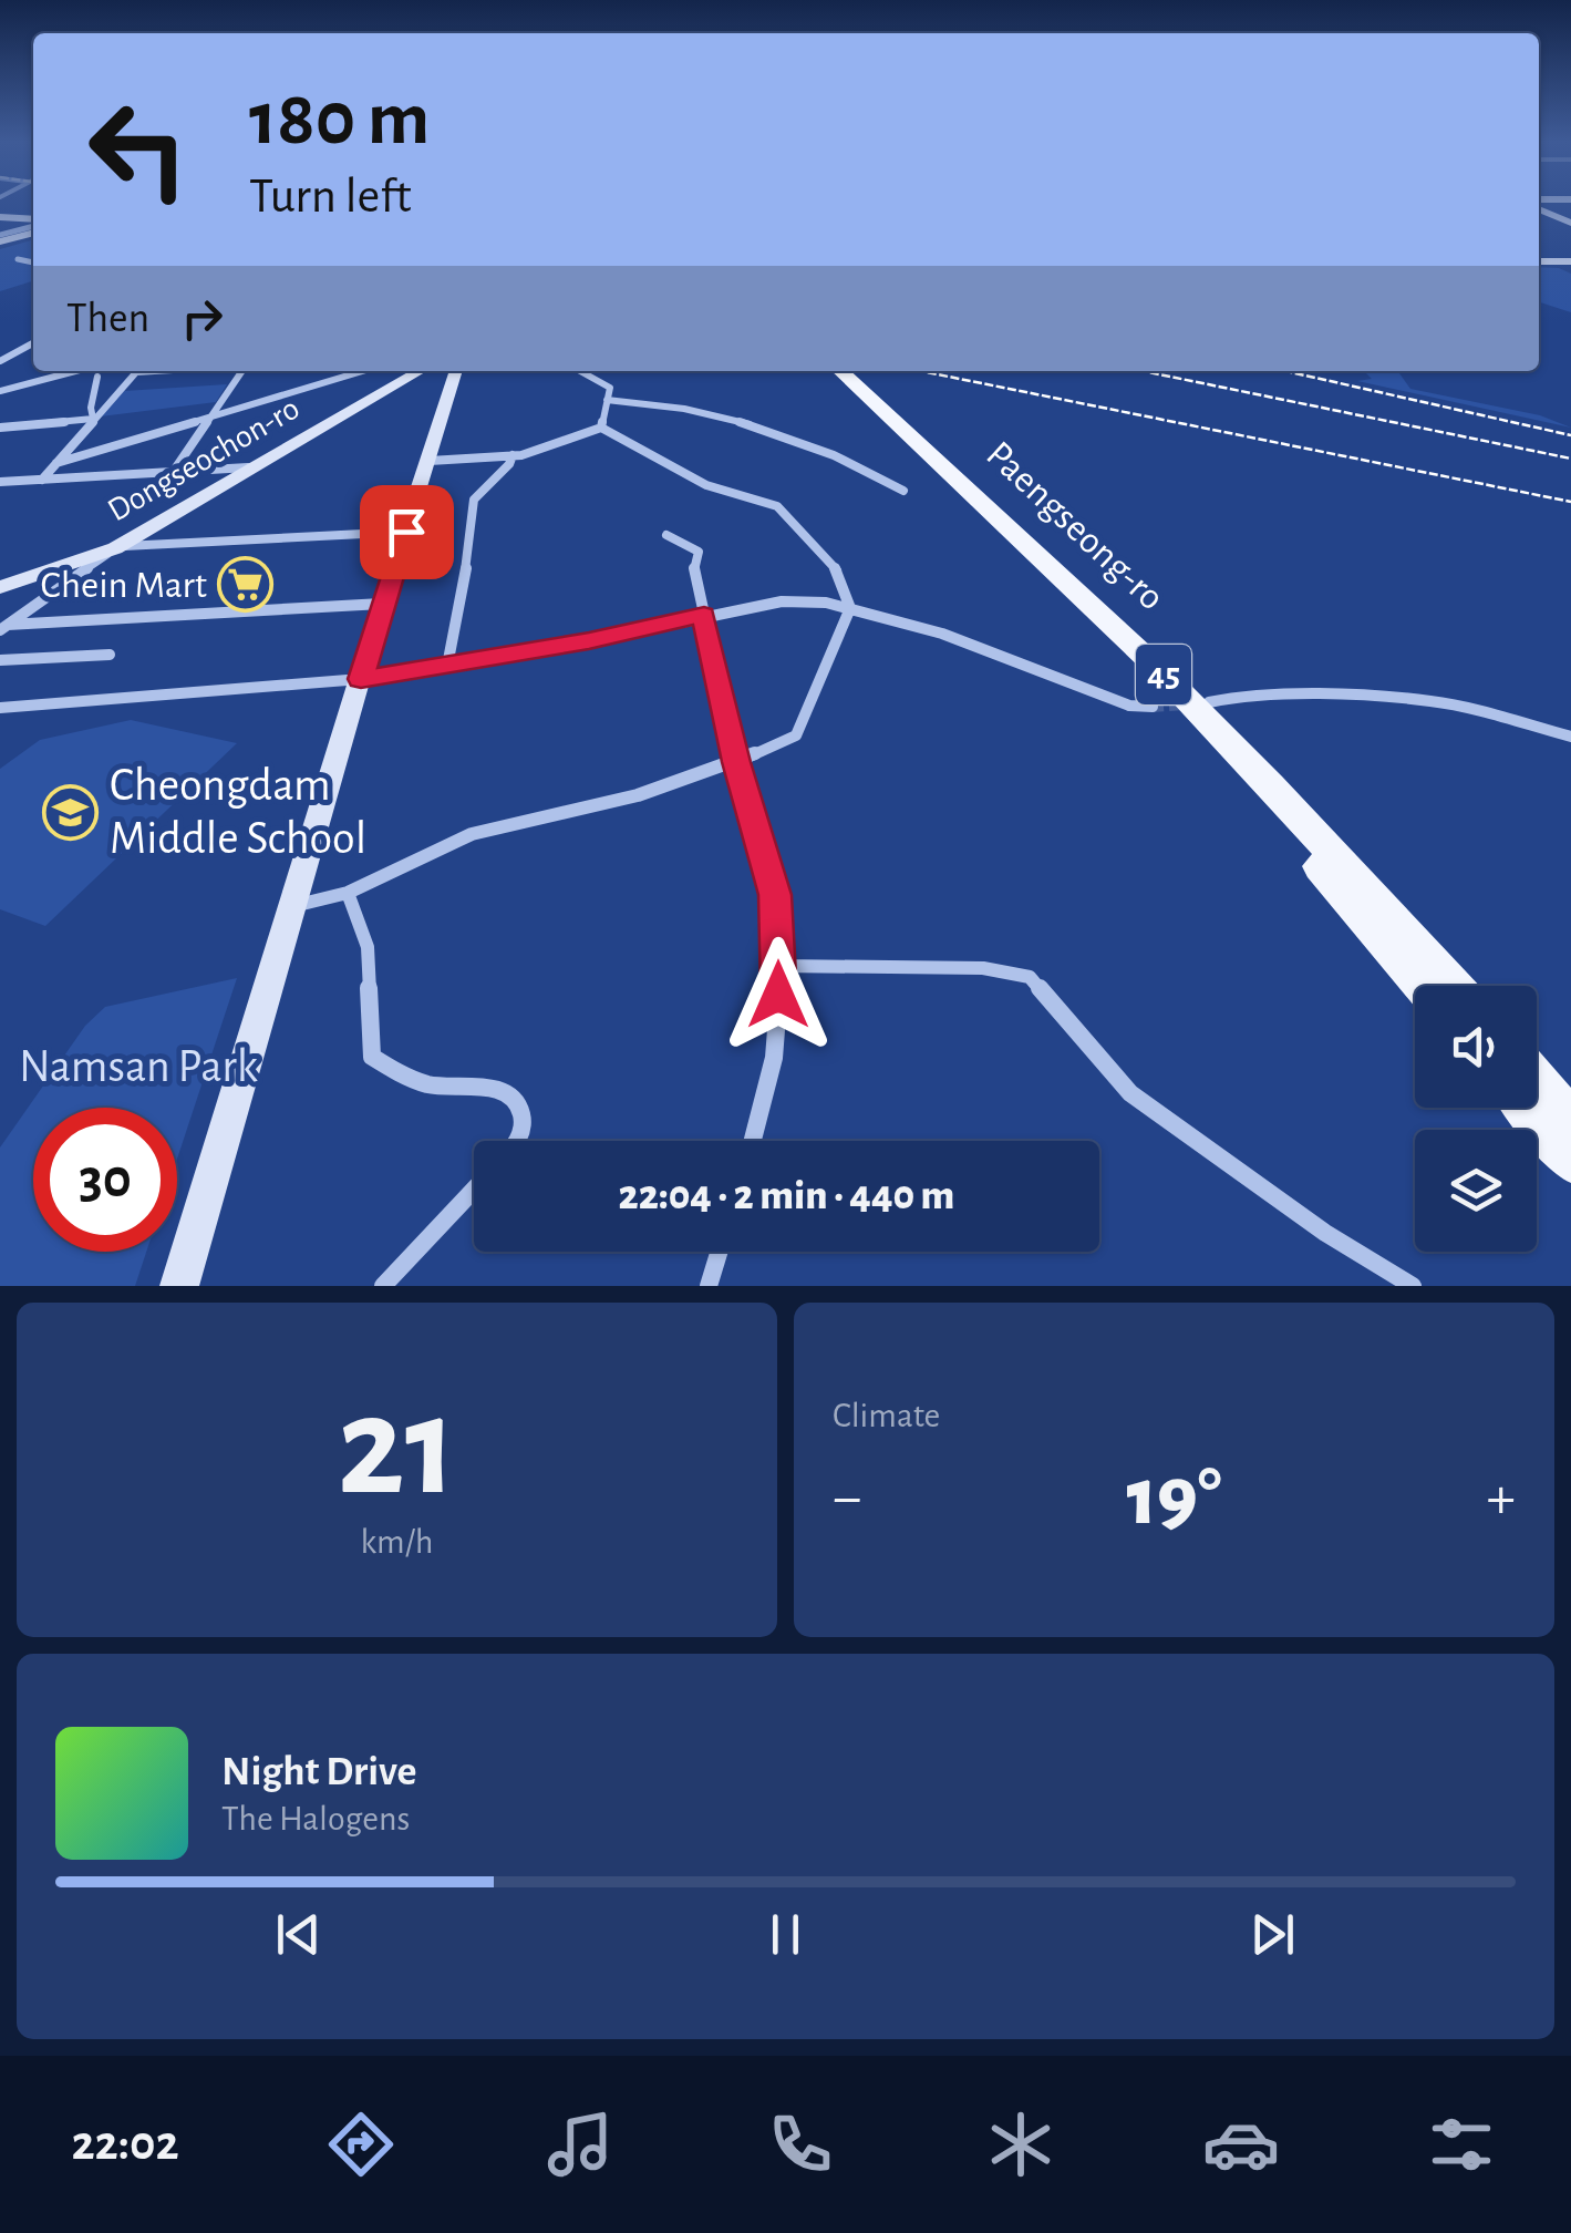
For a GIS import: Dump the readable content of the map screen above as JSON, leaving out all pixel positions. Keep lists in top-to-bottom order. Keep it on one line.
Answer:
{"streets":{"main road":["Paengseong-ro","45"],"street":["Dongseochon-ro"]},"parks":["Namsan Park"],"places":{"supermarket":["Chein Mart"],"school or university":["Cheongdam Middle School"]},"page":{"turn":["180 m","Turn left"],"then":"Then","limit":"30","trip":"22:04 · 2 min · 440 m","tile":[["21","km/h"],"Climate"],"heat":["−","19°","+"],"song":["Night Drive","The Halogens"],"tabs":"22:02"}}
